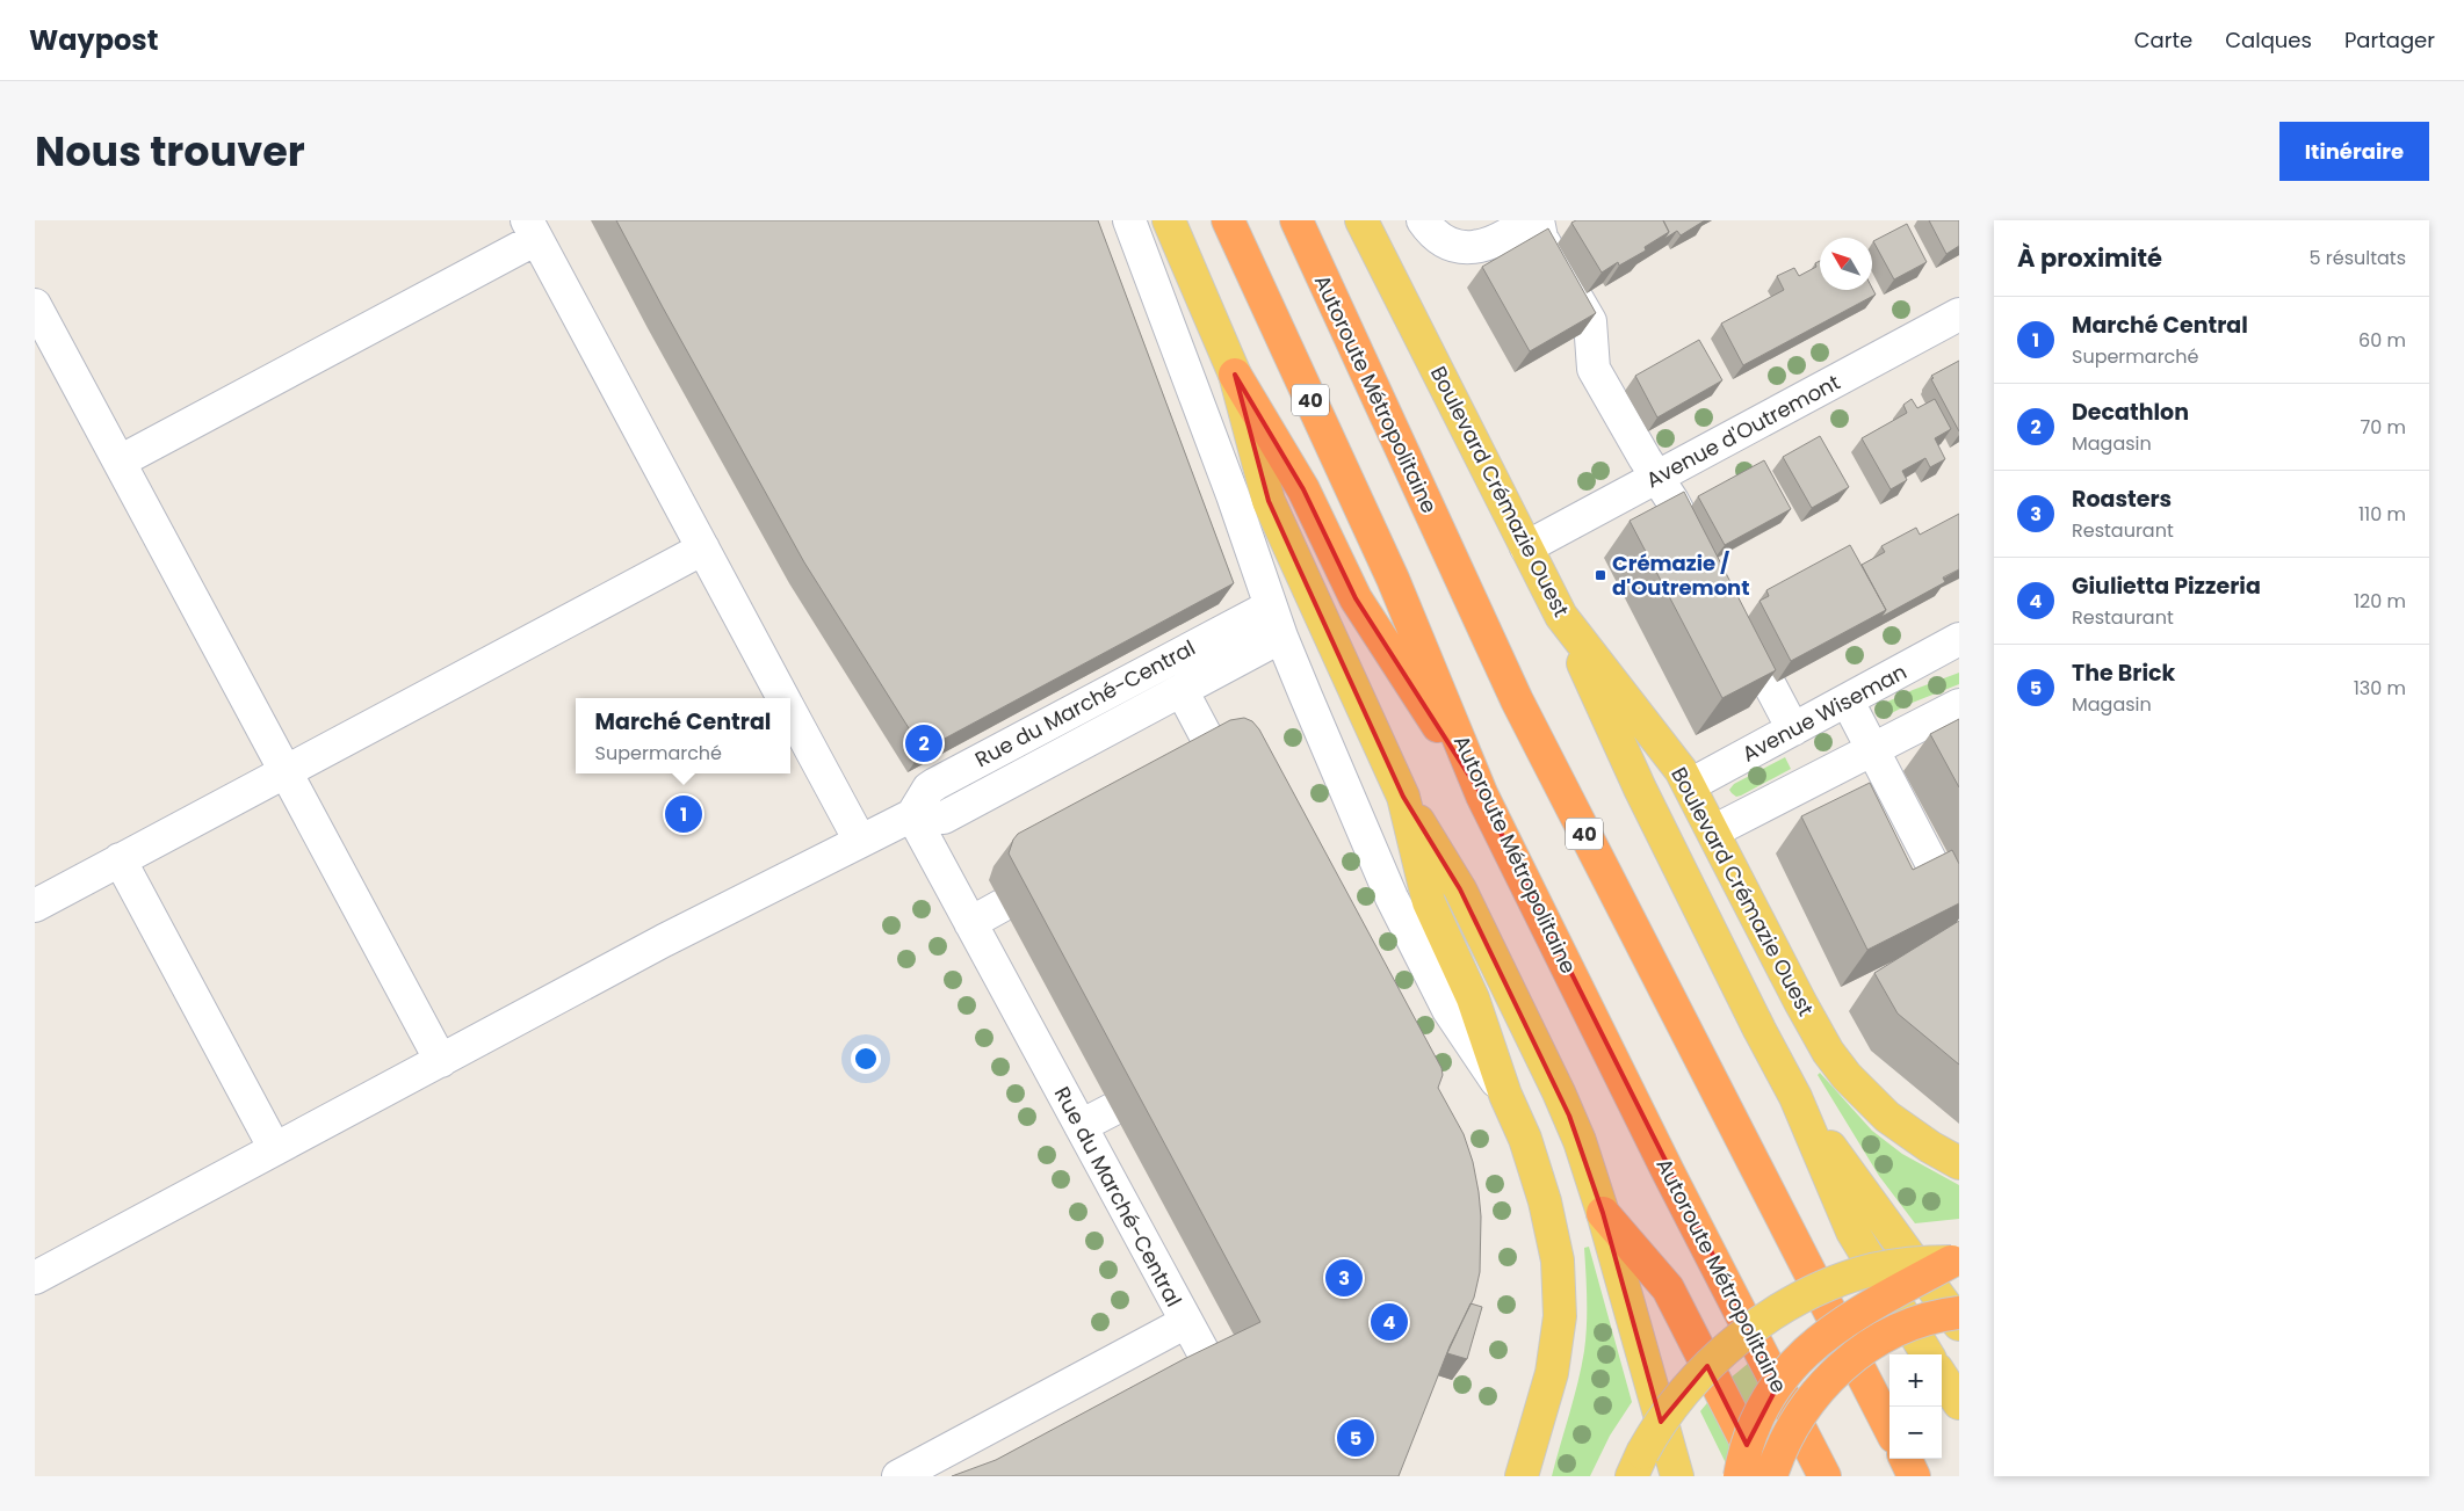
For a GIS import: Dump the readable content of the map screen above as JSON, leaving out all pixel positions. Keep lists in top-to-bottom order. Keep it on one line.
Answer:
{"streets":{"highway":["Autoroute Métropolitaine","40"],"main road":["Boulevard Crémazie Ouest"],"street":["Avenue d'Outremont","Rue du Marché-Central","Avenue Wiseman"]},"crossings":[["Avenue d'Outremont","Boulevard Crémazie Ouest"],["Boulevard Crémazie Ouest","Avenue Wiseman"]],"places":{"transit":["Crémazie / d'Outremont"]},"north":"top left","page":{"header":"Waypost","nav":["Carte","Calques","Partager"],"title":"Nous trouver","buttons":"Itinéraire","heading":["À proximité","5 résultats"],"list":[{"mark":"1","name":"Marché Central","note":"Supermarché","value":"60 m"},{"mark":"2","name":"Decathlon","note":"Magasin","value":"70 m"},{"mark":"3","name":"Roasters","note":"Restaurant","value":"110 m"},{"mark":"4","name":"Giulietta Pizzeria","note":"Restaurant","value":"120 m"},{"mark":"5","name":"The Brick","note":"Magasin","value":"130 m"}],"popup":["Marché Central","Supermarché"],"pins":["2","1","3","4","5"],"map_buttons":["+","−"]}}
